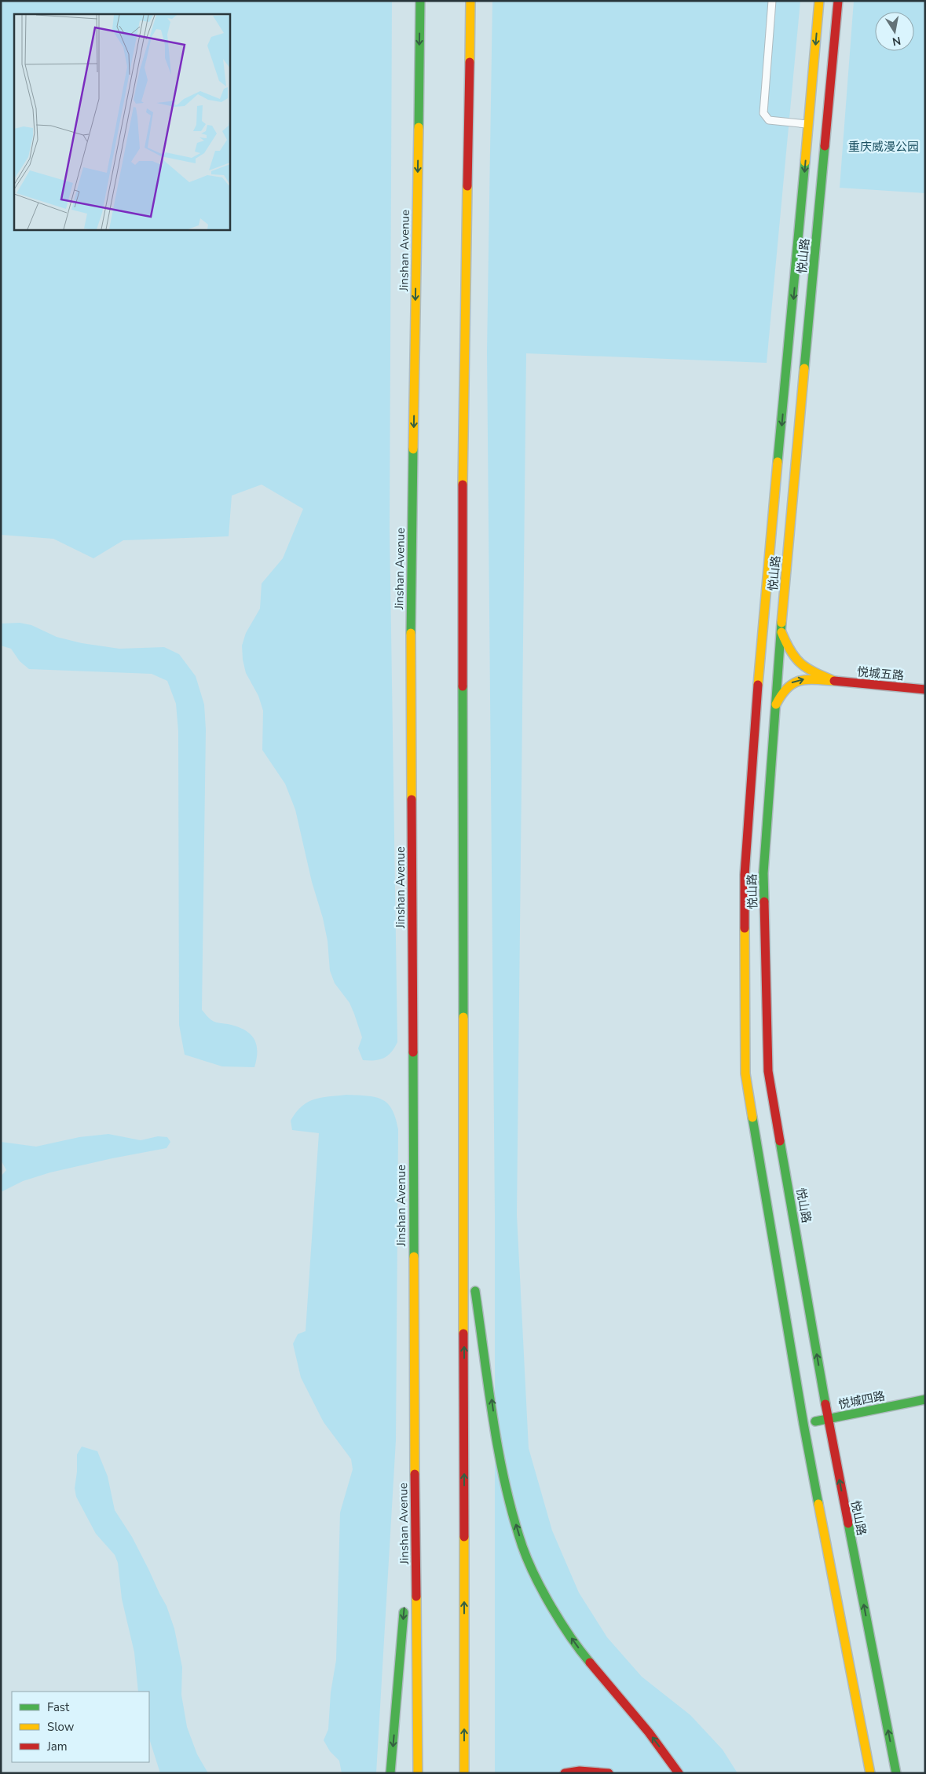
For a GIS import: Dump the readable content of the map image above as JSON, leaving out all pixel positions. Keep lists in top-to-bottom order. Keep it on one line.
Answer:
{"streets":{"main road":["Jinshan Avenue","悦山路","悦城五路","悦城四路"]},"crossings":[["悦山路","悦城五路"],["悦山路","悦城四路"]],"one_way":["悦城五路"],"parks":["重庆威漫公园"],"legend":["Fast","Slow","Jam"],"north":"bottom"}
